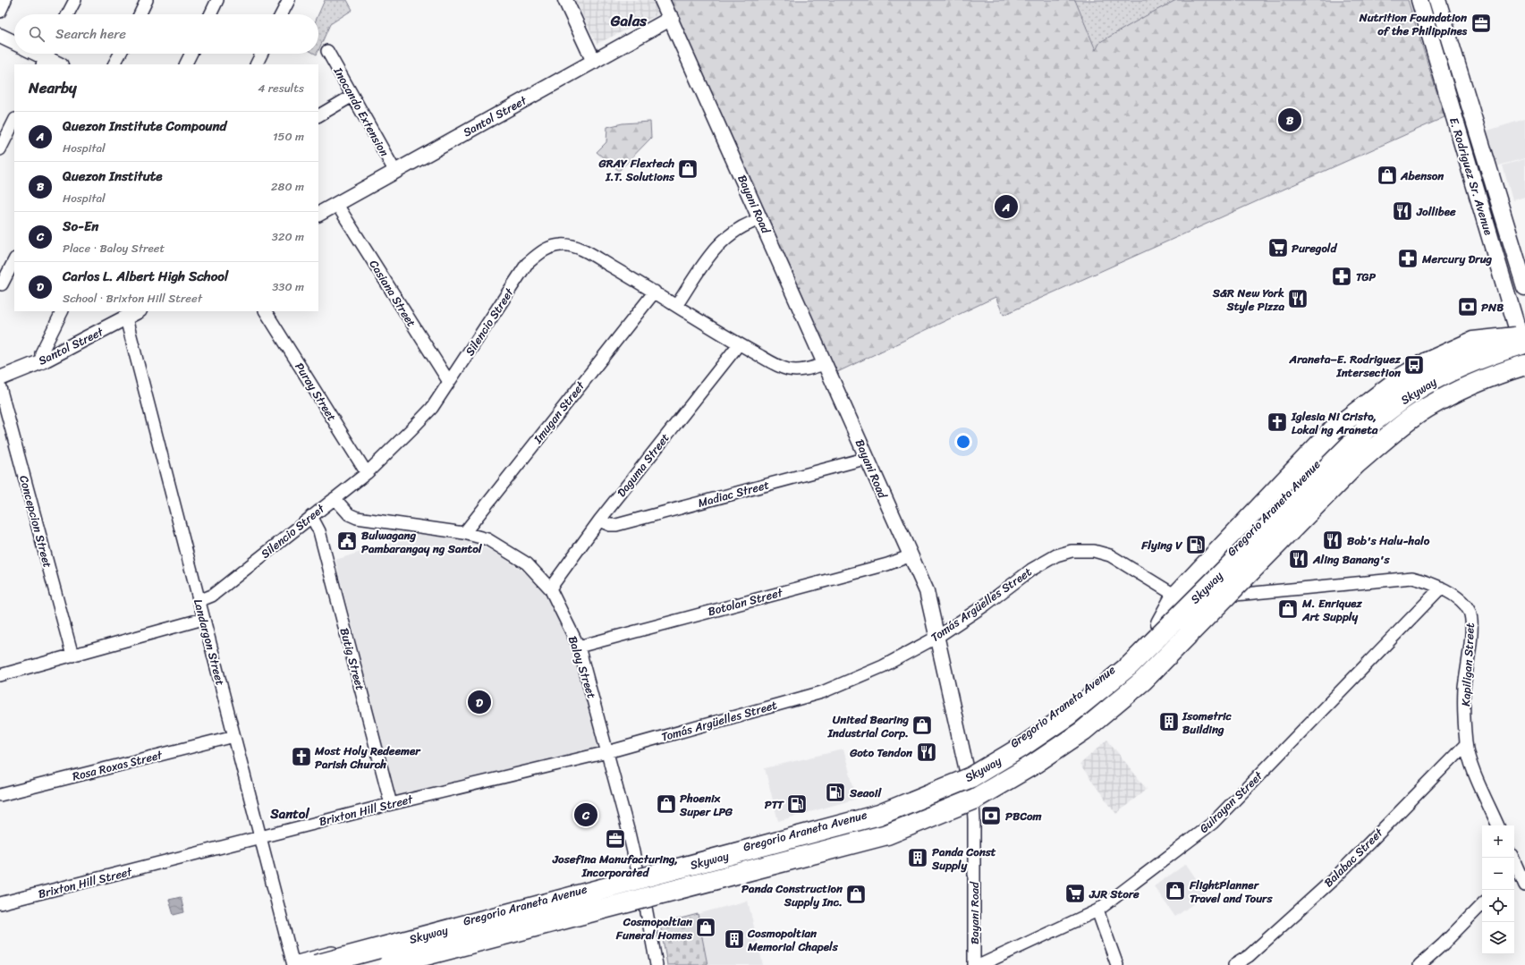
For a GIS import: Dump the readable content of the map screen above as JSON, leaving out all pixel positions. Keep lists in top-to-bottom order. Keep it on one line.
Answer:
{"streets":{"highway":["Skyway"],"main road":["E. Rodriguez Sr. Avenue","Gregorio Araneta Avenue"],"street":["Inocando Extension","Santol Street","Bayani Road","Casiana Street","Silencio Street","Puray Street","Imugan Street","Daguma Street","Madiac Street","Concepcion Street","Botolan Street","Tomás Argüelles Street","Landargon Street","Butig Street","Kapiligan Street","Baloy Street","Rosa Roxas Street","Guirayan Street","Brixton Hill Street","Balabac Street"]},"crossings":[["Inocando Extension","Santol Street"],["Santol Street","Bayani Road"],["Santol Street","Casiana Street"],["Santol Street","Landargon Street"],["E. Rodriguez Sr. Avenue","Skyway"],["Bayani Road","Silencio Street"],["Bayani Road","Madiac Street"],["Bayani Road","Gregorio Araneta Avenue"],["Bayani Road","Botolan Street"],["Bayani Road","Tomás Argüelles Street"],["Casiana Street","Silencio Street"],["Silencio Street","Puray Street"],["Silencio Street","Imugan Street"],["Silencio Street","Daguma Street"],["Silencio Street","Landargon Street"],["Silencio Street","Butig Street"],["Silencio Street","Baloy Street"],["Imugan Street","Baloy Street"],["Daguma Street","Madiac Street"],["Daguma Street","Baloy Street"],["Gregorio Araneta Avenue","Baloy Street"],["Botolan Street","Baloy Street"],["Tomás Argüelles Street","Baloy Street"],["Tomás Argüelles Street","Brixton Hill Street"],["Landargon Street","Rosa Roxas Street"],["Landargon Street","Brixton Hill Street"],["Butig Street","Brixton Hill Street"],["Kapiligan Street","Guirayan Street"],["Kapiligan Street","Balabac Street"],["Baloy Street","Brixton Hill Street"]],"districts":["Galas","Santol"],"places":{"office":["Nutrition Foundation of the Philippines","Josefina Manufacturing, Incorporated"],"shop":["GRAY Flextech I.T. Solutions","Abenson","M. Enriquez Art Supply","United Bearing Industrial Corp.","Phoenix Super LPG","FlightPlanner Travel and Tours","Panda Construction Supply Inc.","Cosmopoltian Funeral Homes"],"restaurant":["Jollibee","S&R New York Style Pizza","Bob's Halu-halo","Aling Banang's","Goto Tendon"],"supermarket":["Puregold","JJR Store"],"pharmacy":["Mercury Drug","TGP"],"bank":["PNB","PBCom"],"bus stop":["Araneta–E. Rodriguez Intersection"],"church":["Iglesia Ni Cristo, Lokal ng Araneta","Most Holy Redeemer Parish Church"],"public building":["Bulwagang Pambarangay ng Santol"],"fuel station":["Flying V","Seaoil","PTT"],"building":["Isometric Building","Panda Const Supply","Cosmopoltian Memorial Chapels"]},"page":{"search":"Search here","heading":["Nearby","4 results"],"pins":["B","A","D","C"],"list":[{"mark":"A","name":"Quezon Institute Compound","note":"Hospital","value":"150 m"},{"mark":"B","name":"Quezon Institute","note":"Hospital","value":"280 m"},{"mark":"C","name":"So-En","note":"Place · Baloy Street","value":"320 m"},{"mark":"D","name":"Carlos L. Albert High School","note":"School · Brixton Hill Street","value":"330 m"}],"map_buttons":["+","−"]}}
